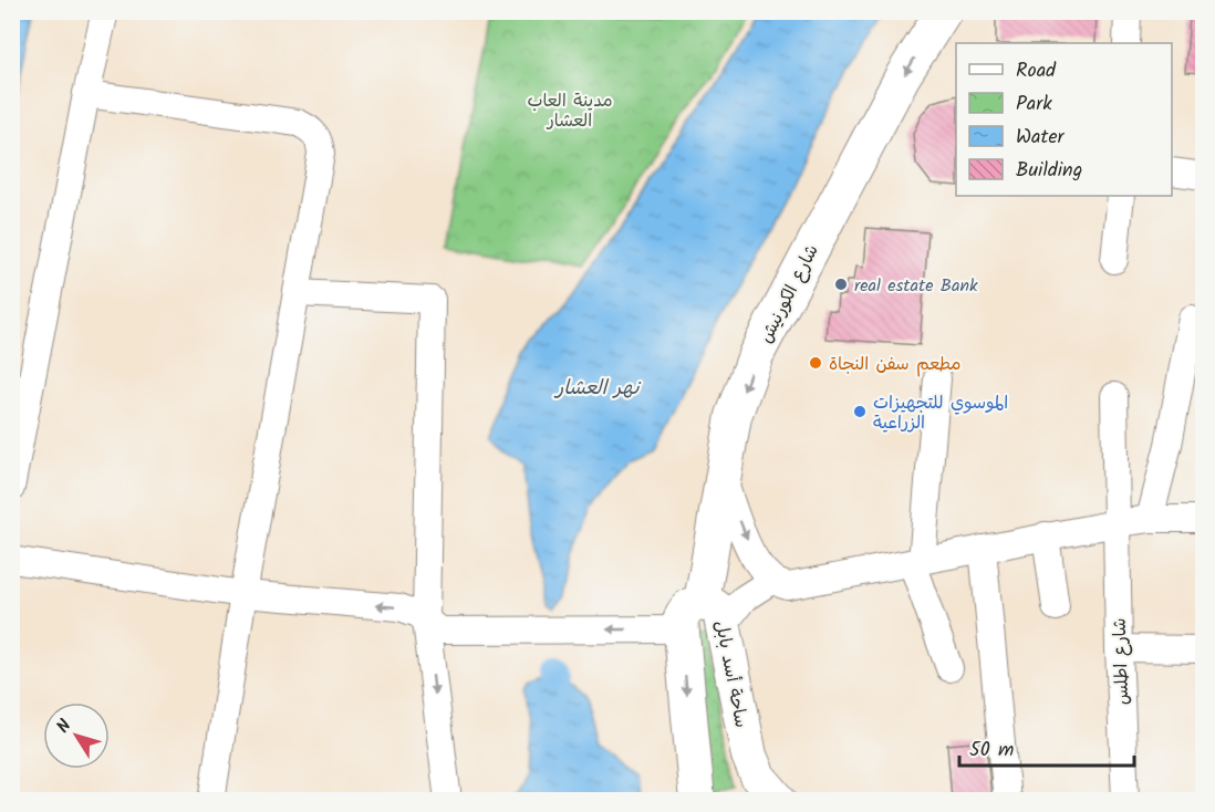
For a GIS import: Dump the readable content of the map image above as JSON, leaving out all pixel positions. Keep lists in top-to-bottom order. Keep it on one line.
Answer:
{"streets":{"main road":["شارع الكورنيش","ساحة أسد بابل"],"street":["شارع اطلس"]},"crossings":[["شارع الكورنيش","ساحة أسد بابل"]],"one_way":["شارع الكورنيش"],"water":["نهر العشار"],"parks":["مدينة العاب العشار"],"places":["real estate Bank","مطعم سفن النجاة","الموسوي للتجهيزات الزراعية"],"legend":["Road","Park","Water","Building"],"scale_bar":"50 m","north":"top left"}
